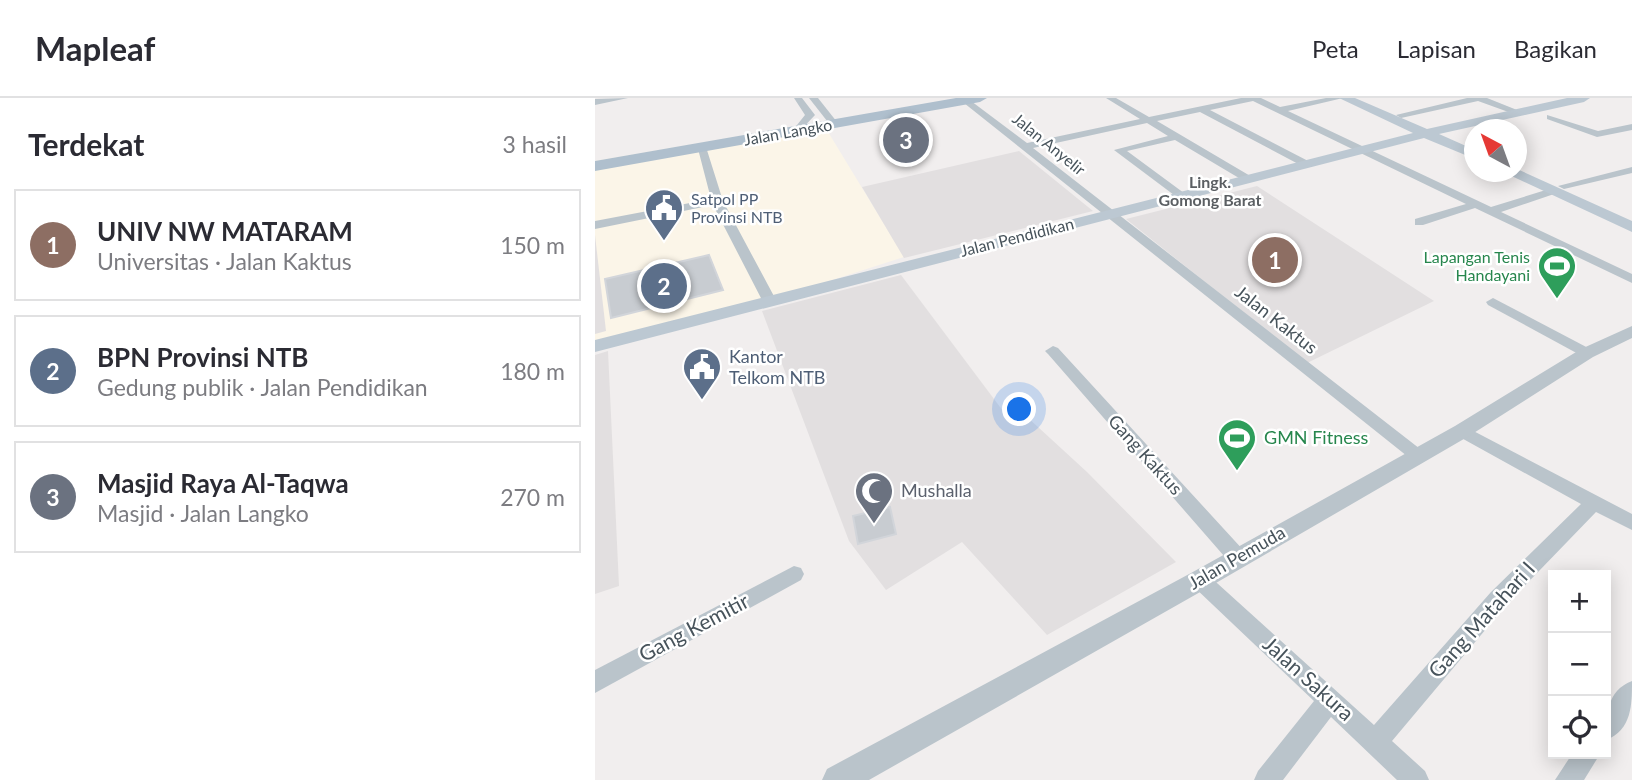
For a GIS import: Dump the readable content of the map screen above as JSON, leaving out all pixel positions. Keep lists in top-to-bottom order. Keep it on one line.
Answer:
{"streets":{"main road":["Jalan Langko","Jalan Pendidikan"],"street":["Jalan Anyelir","Jalan Kaktus","Gang Kaktus","Jalan Pemuda","Gang Matahari I","Gang Kemitir","Jalan Sakura"]},"crossings":[["Jalan Langko","Jalan Anyelir"],["Jalan Anyelir","Jalan Pendidikan"],["Jalan Anyelir","Jalan Kaktus"],["Jalan Pendidikan","Jalan Kaktus"],["Jalan Kaktus","Jalan Pemuda"],["Gang Kaktus","Jalan Pemuda"],["Jalan Pemuda","Jalan Sakura"],["Gang Matahari I","Jalan Sakura"]],"districts":["Lingk. Gomong Barat"],"places":{"public building":["Satpol PP Provinsi NTB","Kantor Telkom NTB"],"sports":["Lapangan Tenis Handayani","GMN Fitness"],"mosque":["Mushalla"]},"north":"top left","page":{"header":"Mapleaf","nav":["Peta","Lapisan","Bagikan"],"heading":["Terdekat","3 hasil"],"pins":["3","1","2"],"list":[{"mark":"1","name":"UNIV NW MATARAM","note":"Universitas · Jalan Kaktus","value":"150 m"},{"mark":"2","name":"BPN Provinsi NTB","note":"Gedung publik · Jalan Pendidikan","value":"180 m"},{"mark":"3","name":"Masjid Raya Al-Taqwa","note":"Masjid · Jalan Langko","value":"270 m"}],"map_buttons":["+","−"]}}
